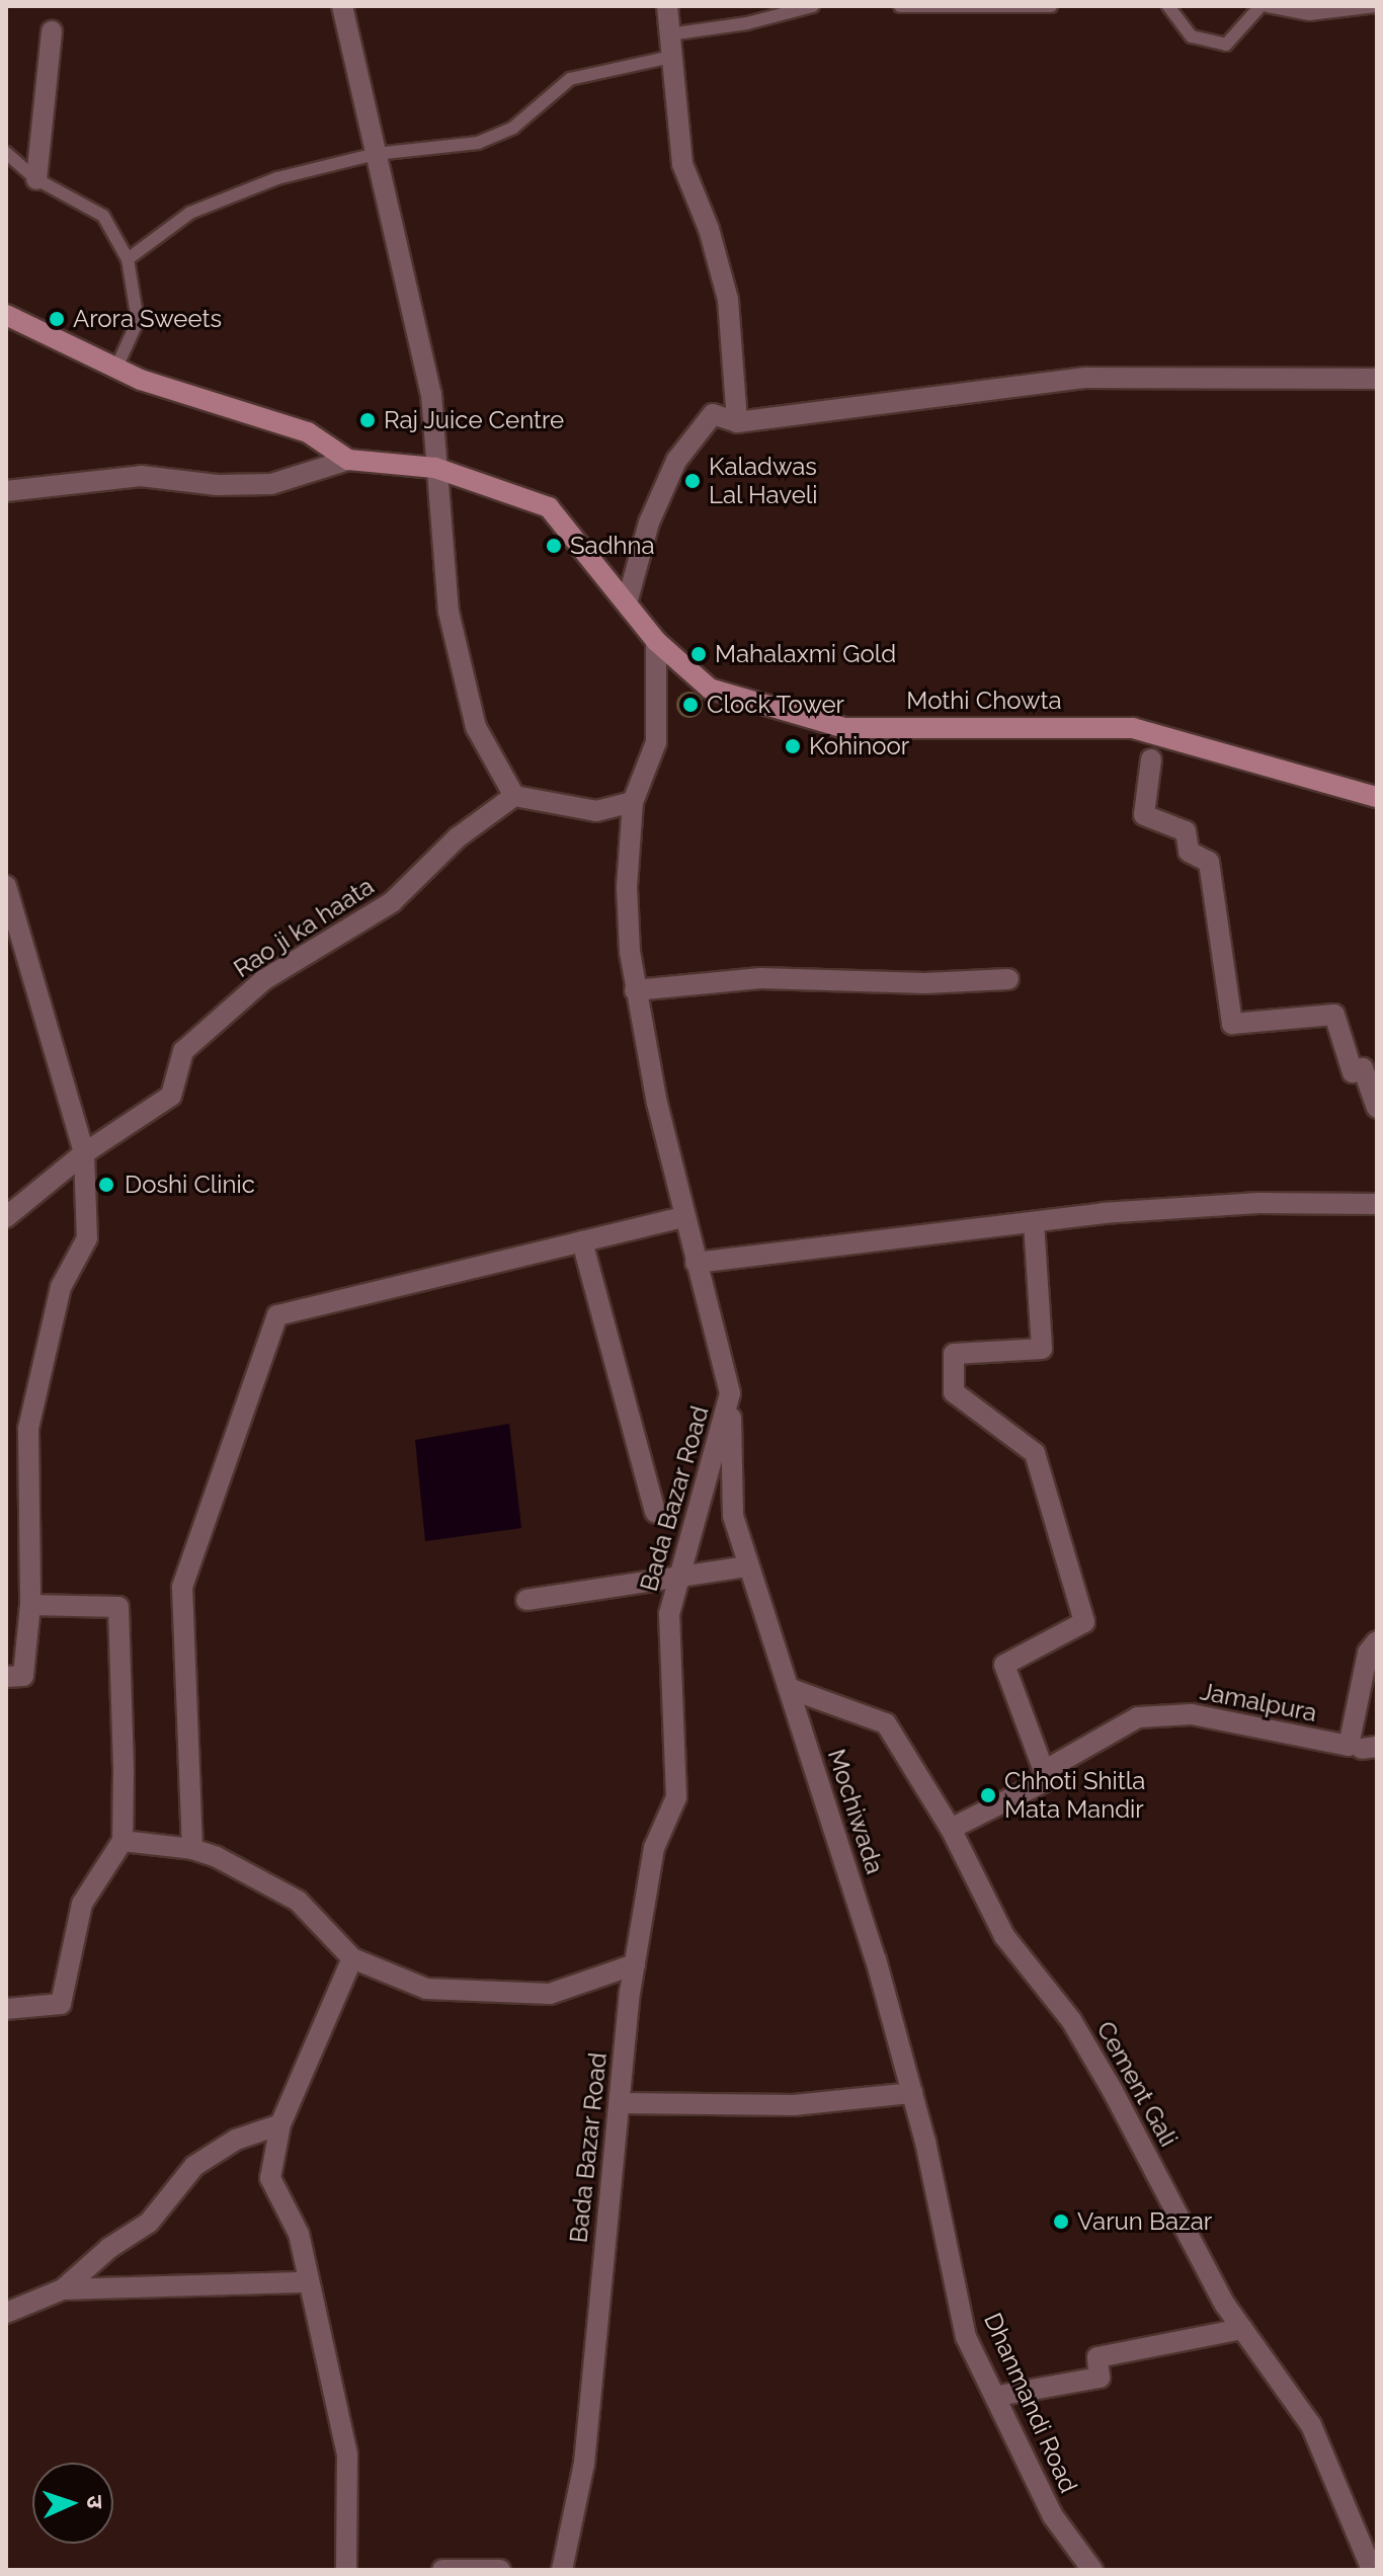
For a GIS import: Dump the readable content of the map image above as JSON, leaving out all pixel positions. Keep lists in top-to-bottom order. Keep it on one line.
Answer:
{"streets":{"main road":["Mothi Chowta"],"street":["Rao ji ka haata","Bada Bazar Road","Jamalpura","Mochiwada","Cement Gali","Dhanmandi Road"]},"crossings":[["Mothi Chowta","Bada Bazar Road"],["Bada Bazar Road","Mochiwada"],["Jamalpura","Cement Gali"],["Mochiwada","Cement Gali"],["Mochiwada","Dhanmandi Road"]],"places":["Arora Sweets","Raj Juice Centre","Kaladwas Lal Haveli","Sadhna","Mahalaxmi Gold","Clock Tower","Kohinoor","Doshi Clinic","Chhoti Shitla Mata Mandir","Varun Bazar"],"north":"right"}
